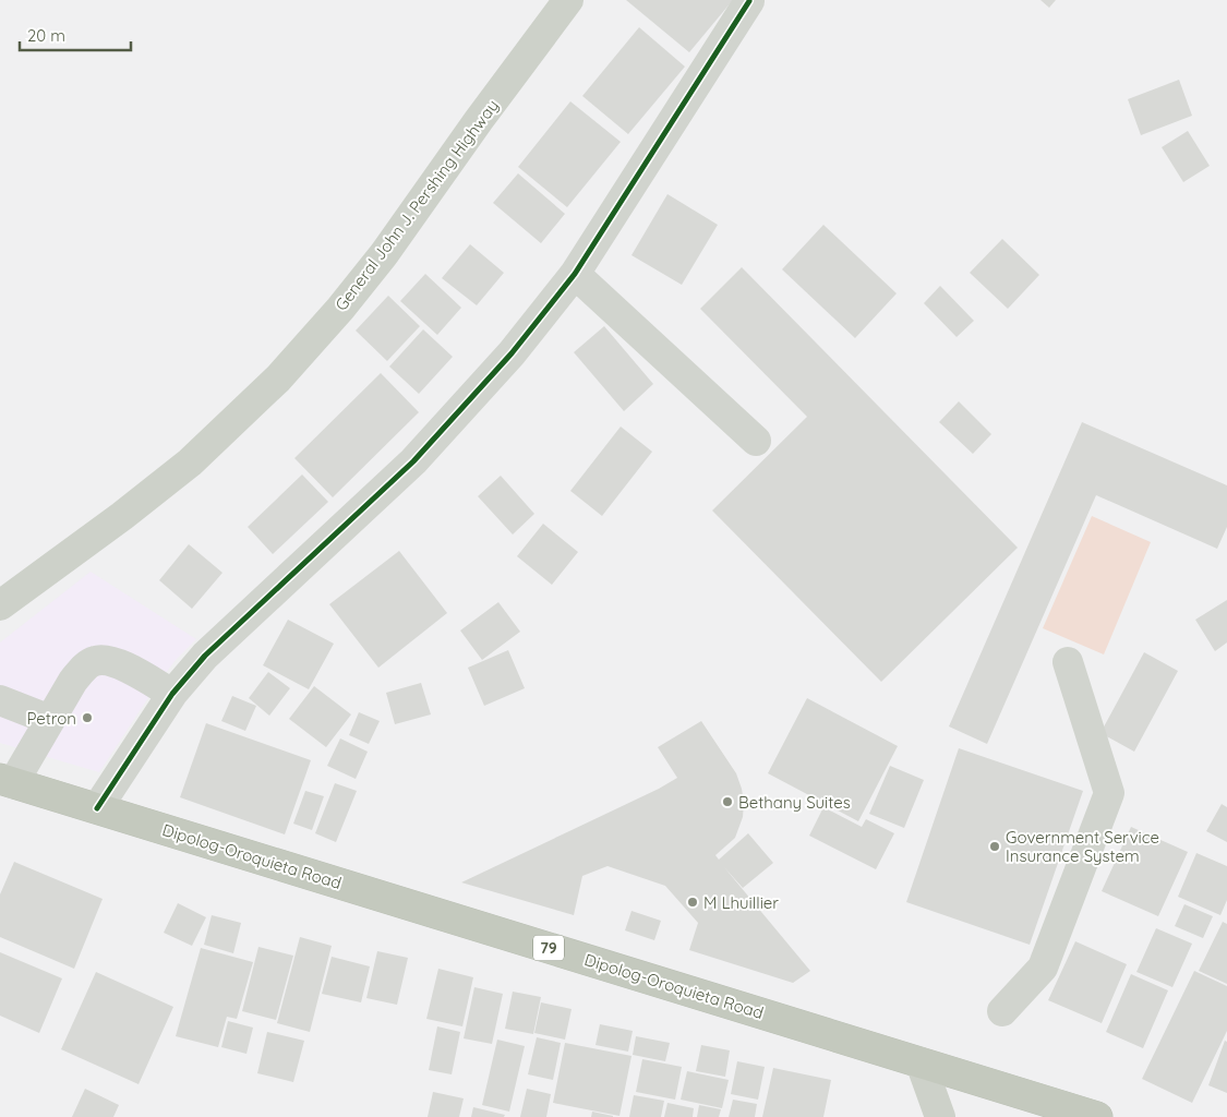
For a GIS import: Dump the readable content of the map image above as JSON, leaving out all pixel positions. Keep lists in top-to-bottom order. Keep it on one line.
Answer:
{"streets":{"highway":["Dipolog-Oroquieta Road","79"],"main road":["General John J. Pershing Highway"]},"places":["Petron","Bethany Suites","Government Service Insurance System","M Lhuillier"],"scale_bar":"20 m"}
